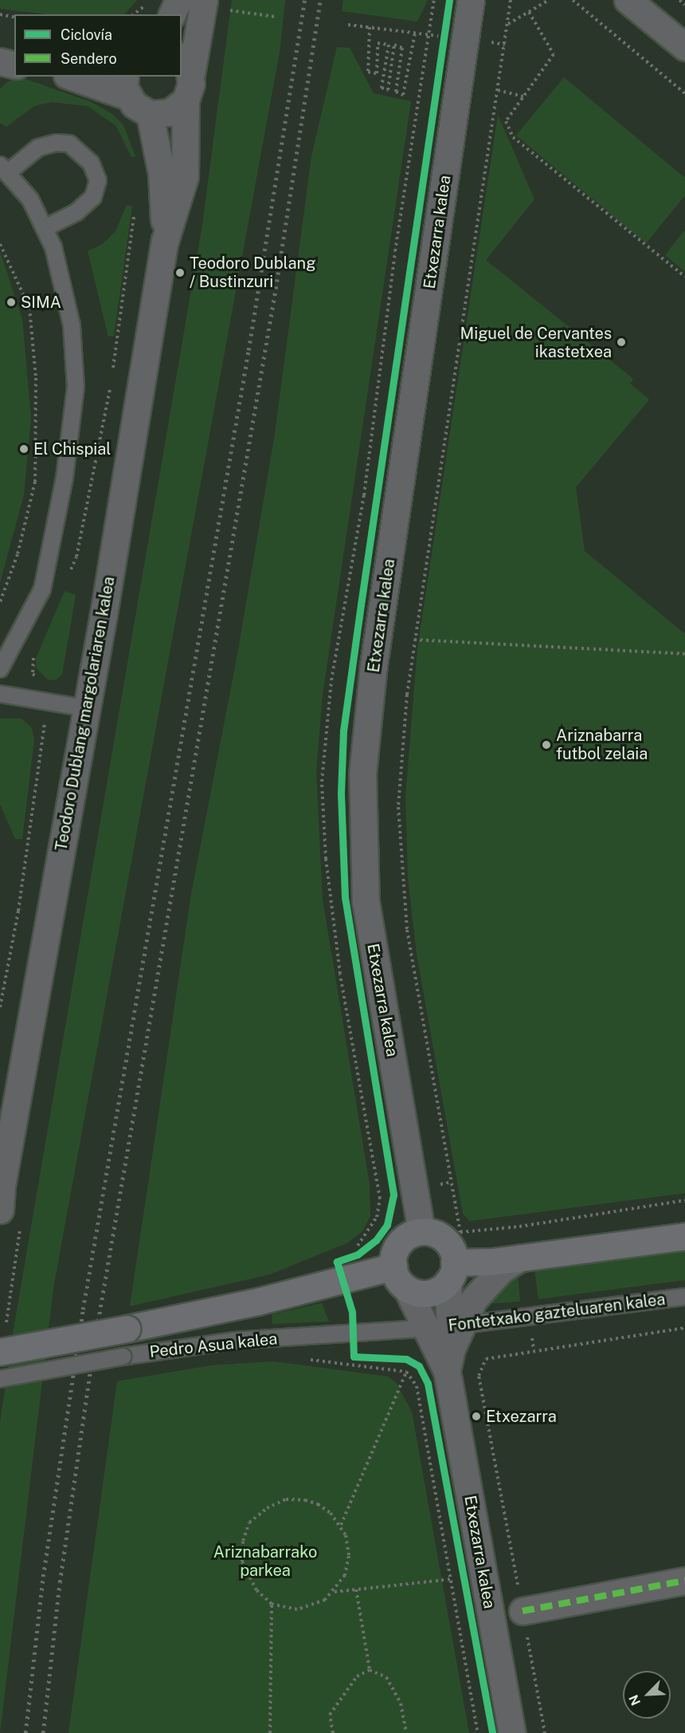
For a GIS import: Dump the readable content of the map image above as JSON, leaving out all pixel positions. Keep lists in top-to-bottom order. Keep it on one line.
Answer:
{"streets":{"main road":["Pedro Asua kalea"],"street":["Etxezarra kalea","Teodoro Dublang margolariaren kalea"],"lane":["Fontetxako gazteluaren kalea"]},"crossings":[["Etxezarra kalea","Fontetxako gazteluaren kalea"],["Etxezarra kalea","Pedro Asua kalea"],["Fontetxako gazteluaren kalea","Pedro Asua kalea"]],"parks":["Ariznabarrako parkea"],"places":["Teodoro Dublang / Bustinzuri","SIMA","Miguel de Cervantes ikastetxea","El Chispial","Ariznabarra futbol zelaia","Etxezarra"],"legend":["Ciclovía","Sendero"],"north":"bottom left"}
